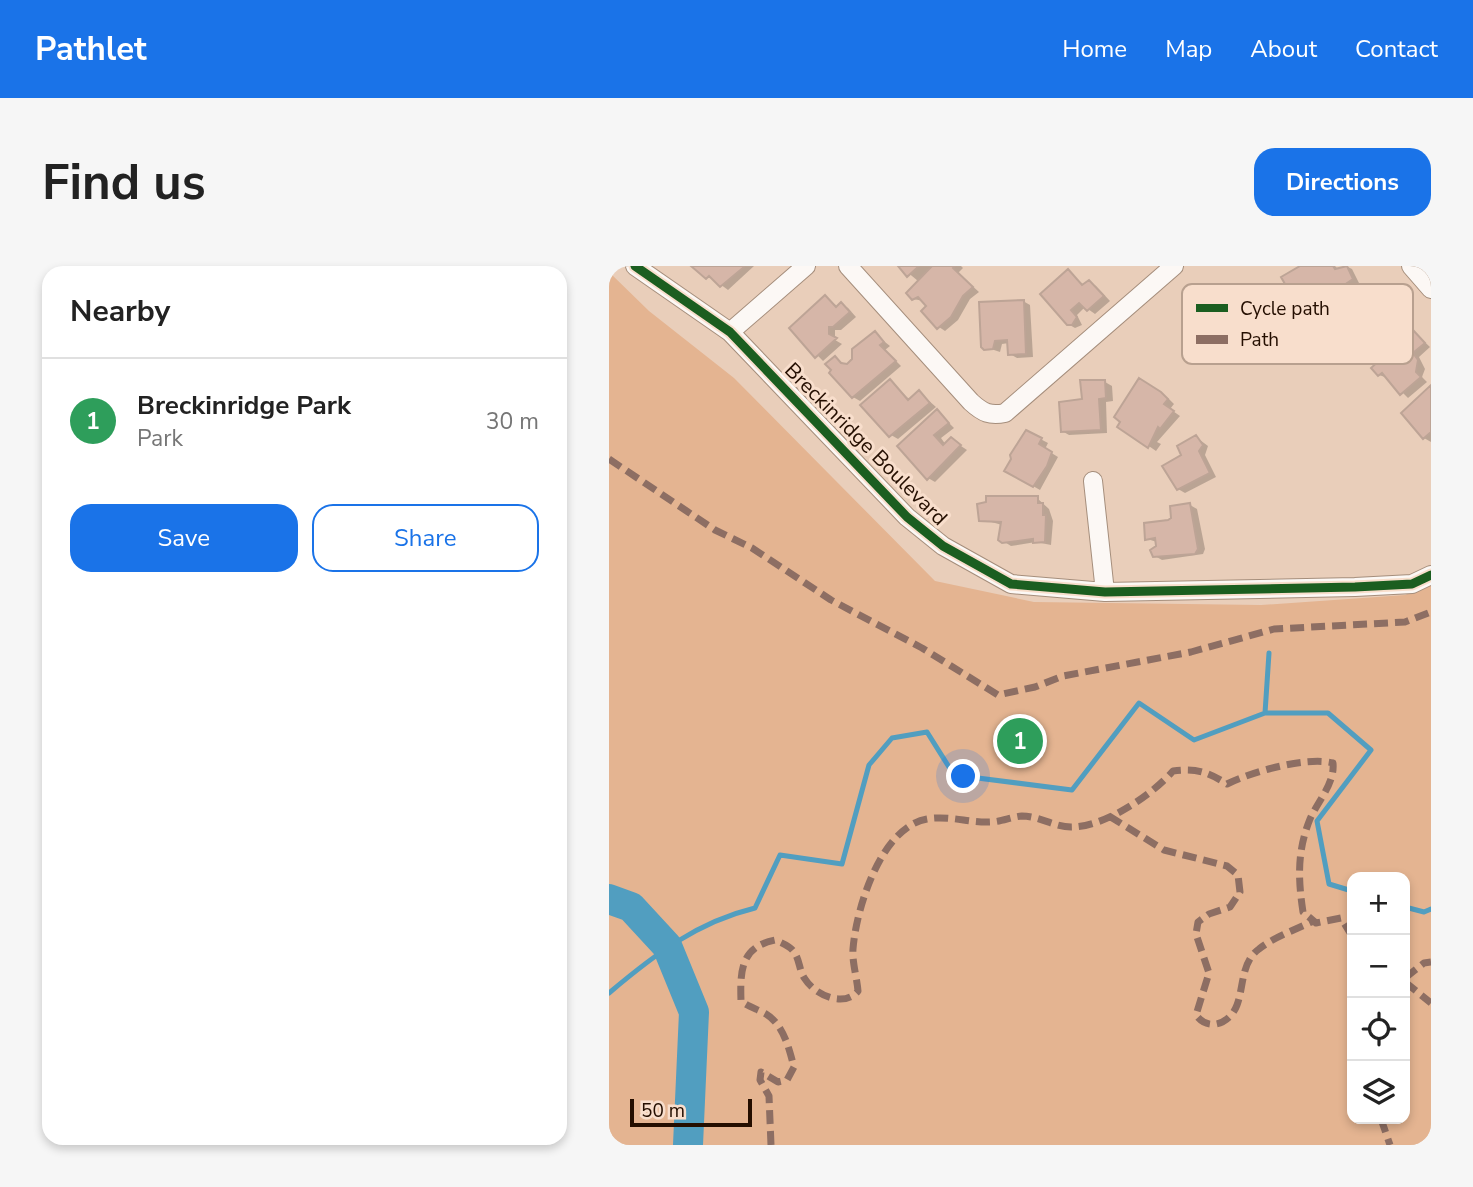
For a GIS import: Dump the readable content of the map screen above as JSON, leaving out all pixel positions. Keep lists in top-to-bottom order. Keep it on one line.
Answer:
{"streets":{"street":["Breckinridge Boulevard"]},"legend":["Cycle path","Path"],"scale_bar":"50 m","page":{"header":"Pathlet","nav":["Home","Map","About","Contact"],"buttons":["Directions",["Save","Share"]],"title":"Find us","heading":"Nearby","list":[{"mark":"1","name":"Breckinridge Park","note":"Park","value":"30 m"}],"pins":"1","map_buttons":["+","−"],"scale":"50 m"}}
